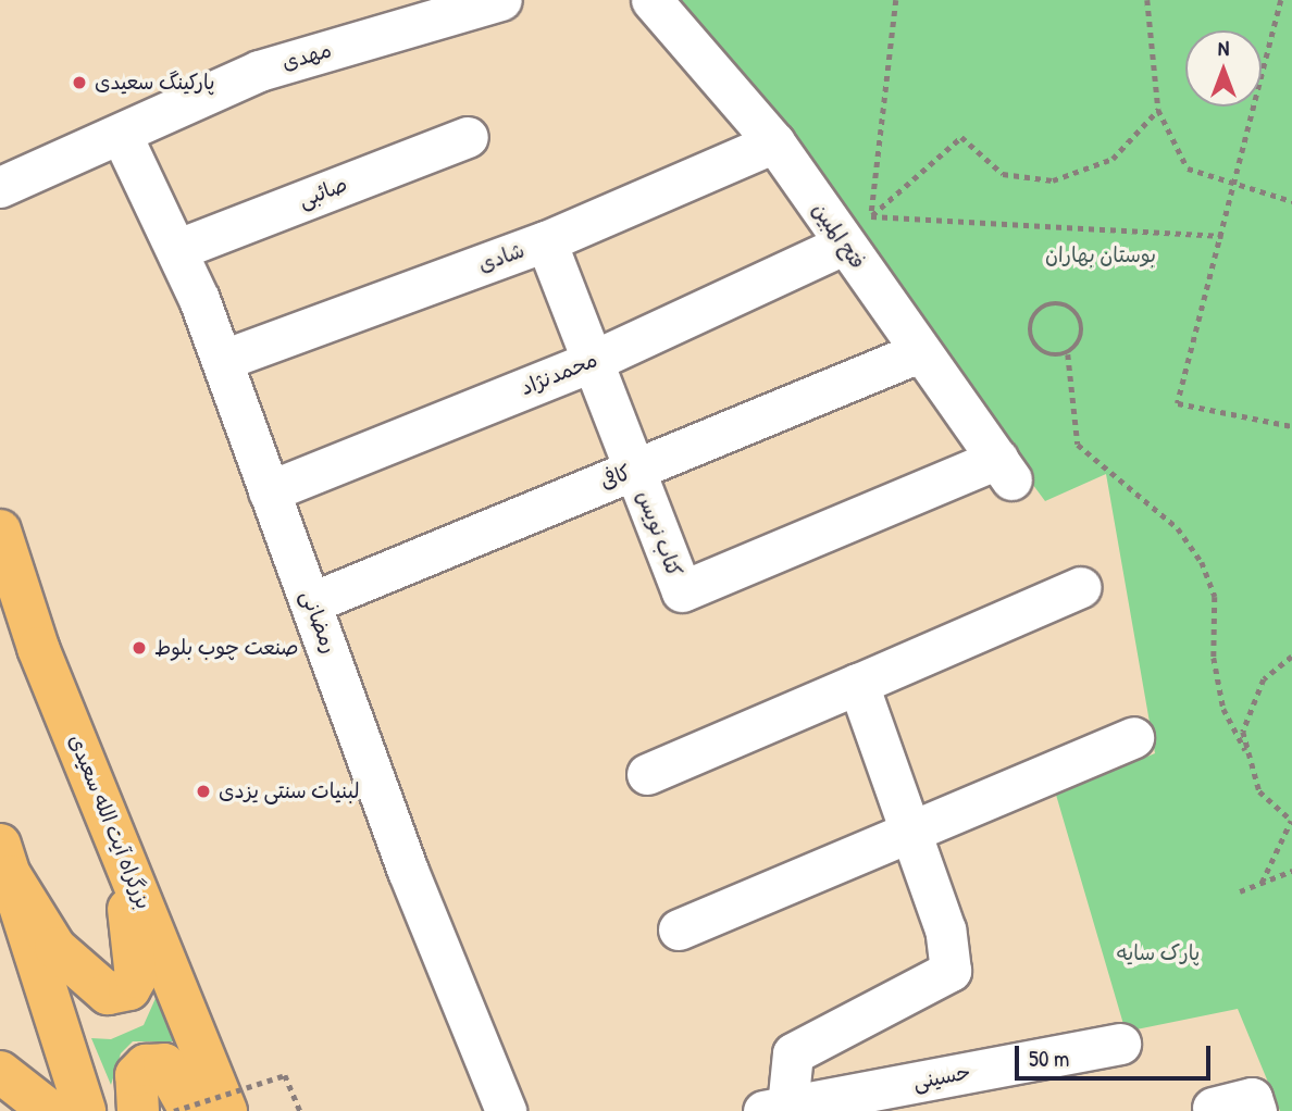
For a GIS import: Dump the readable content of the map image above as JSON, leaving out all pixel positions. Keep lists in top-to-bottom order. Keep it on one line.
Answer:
{"streets":{"highway":["بزرگراه آیت الله سعیدی"],"street":["مهدی","صائبی","فتح المبین","شادی","محمدنژاد","کافی","کتاب نویس","رمضانی","حسینی"]},"crossings":[["مهدی","رمضانی"],["صائبی","رمضانی"],["فتح المبین","شادی"],["فتح المبین","محمدنژاد"],["فتح المبین","کافی"],["فتح المبین","کتاب نویس"],["شادی","کتاب نویس"],["شادی","رمضانی"],["محمدنژاد","کتاب نویس"],["محمدنژاد","رمضانی"],["کافی","کتاب نویس"],["کافی","رمضانی"]],"parks":["بوستان بهاران","پارک سایه"],"places":["پارکینگ سعیدی","صنعت چوب بلوط","لبنیات سنتی یزدی"],"scale_bar":"50 m","north":"top"}
